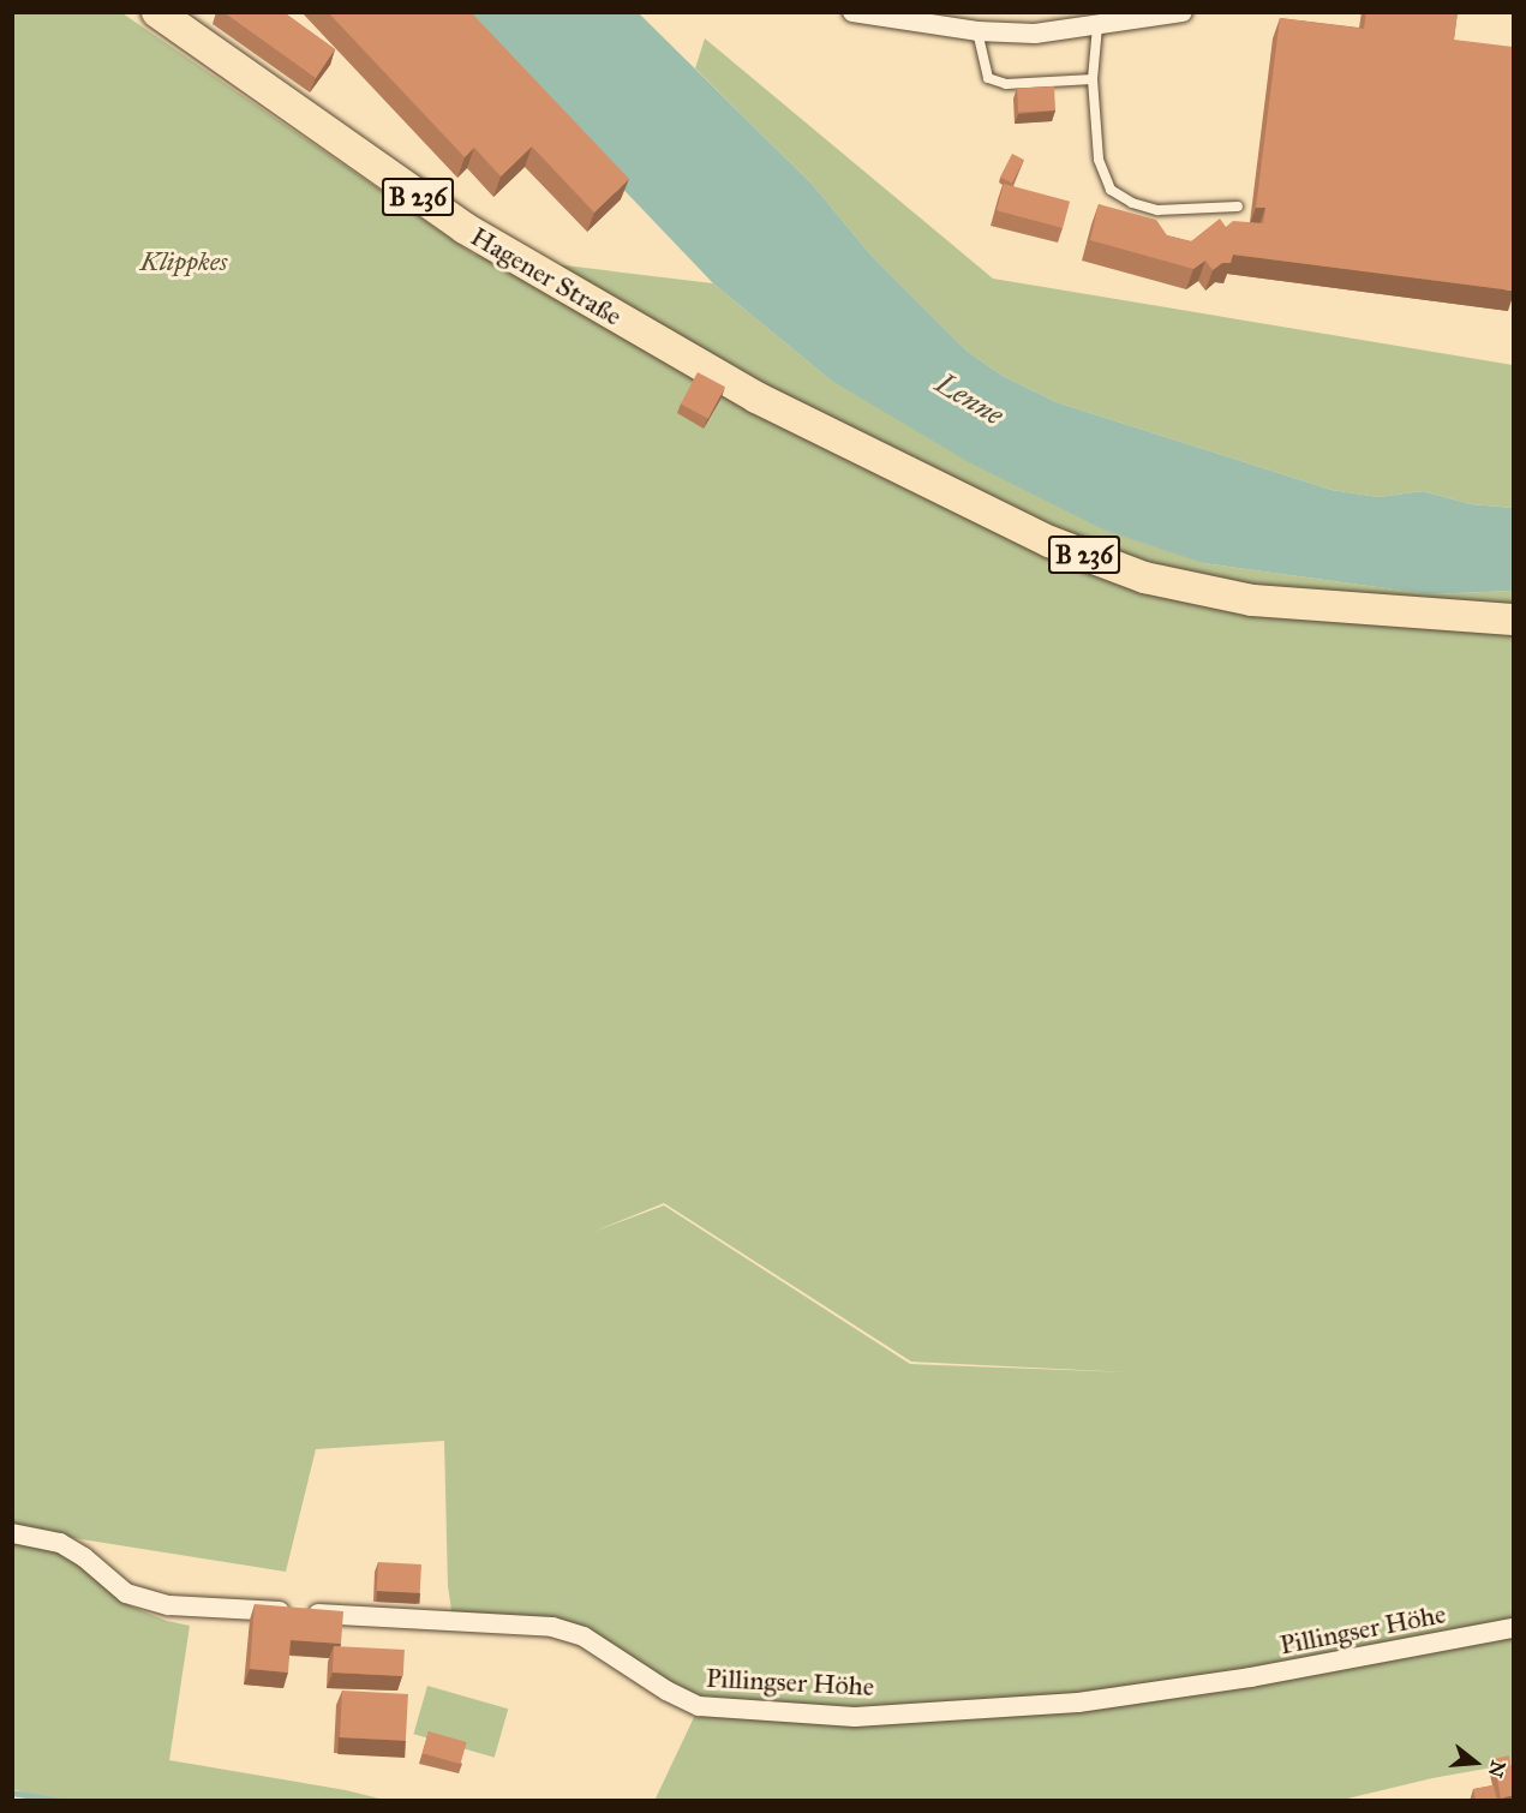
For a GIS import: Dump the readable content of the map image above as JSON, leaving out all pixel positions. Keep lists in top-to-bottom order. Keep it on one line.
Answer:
{"streets":{"main road":["B 236","Hagener Straße"],"street":["Pillingser Höhe"]},"water":["Lenne"],"parks":["Klippkes"],"north":"right"}
